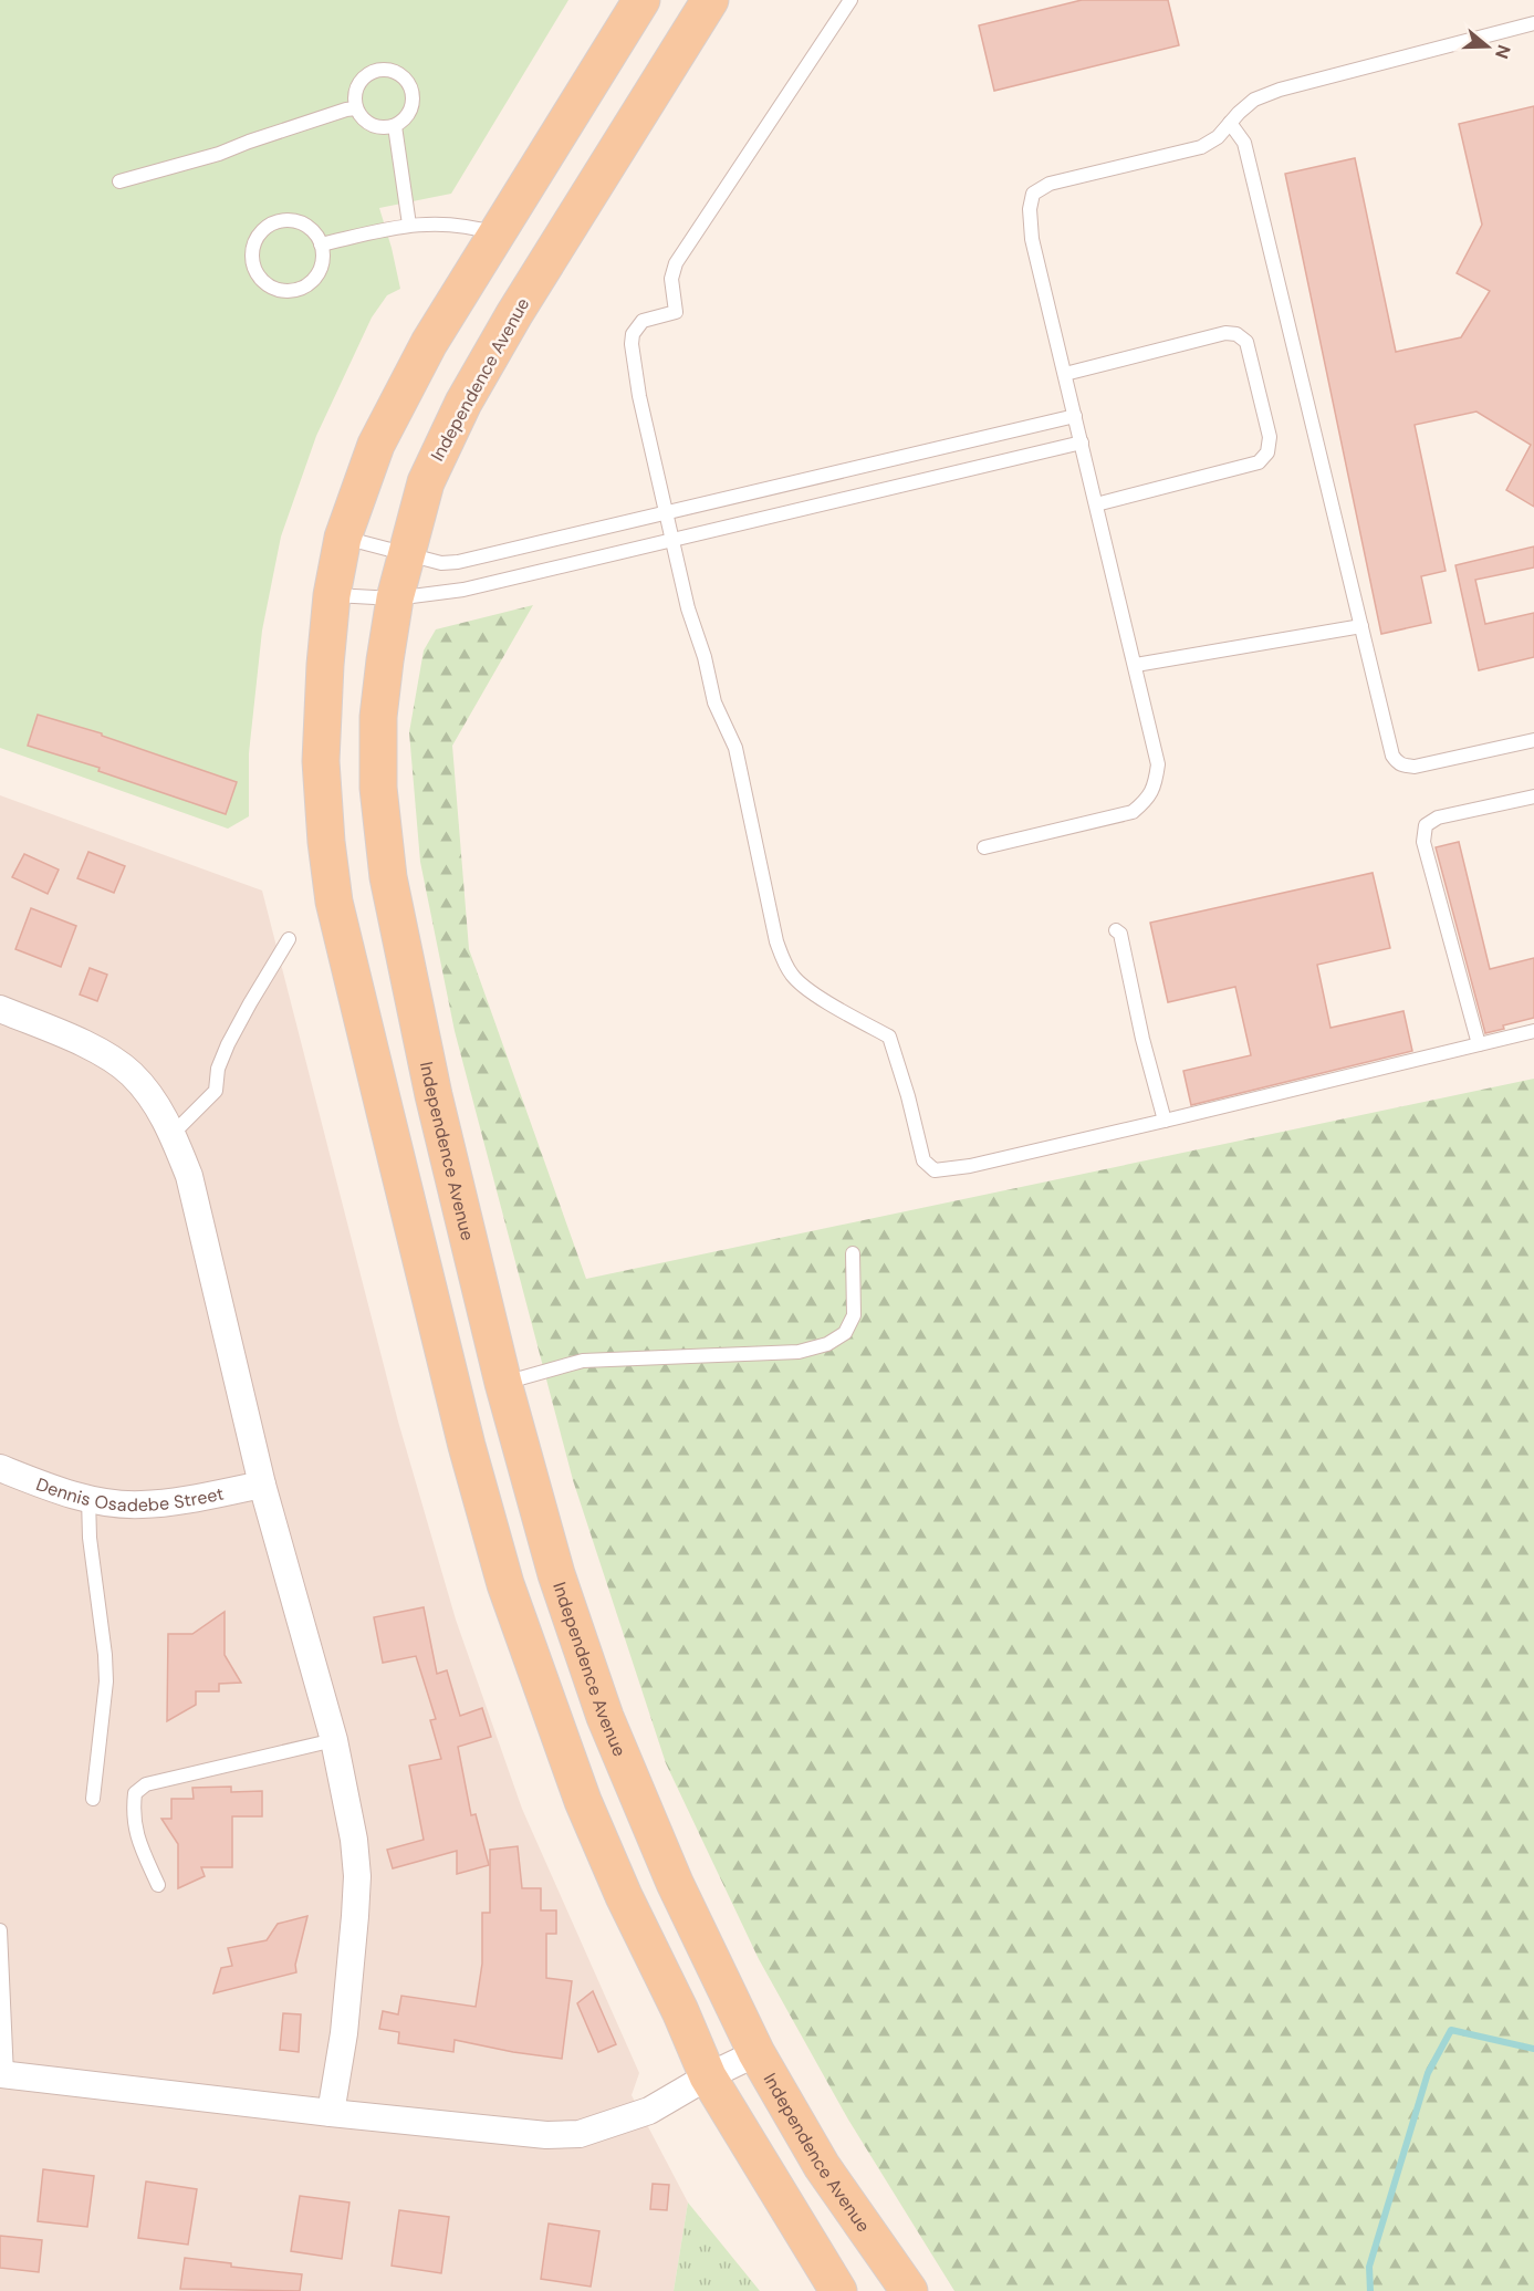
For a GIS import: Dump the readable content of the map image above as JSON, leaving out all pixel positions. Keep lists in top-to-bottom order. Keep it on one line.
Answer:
{"streets":{"main road":["Independence Avenue"],"street":["Dennis Osadebe Street"]},"north":"right"}
